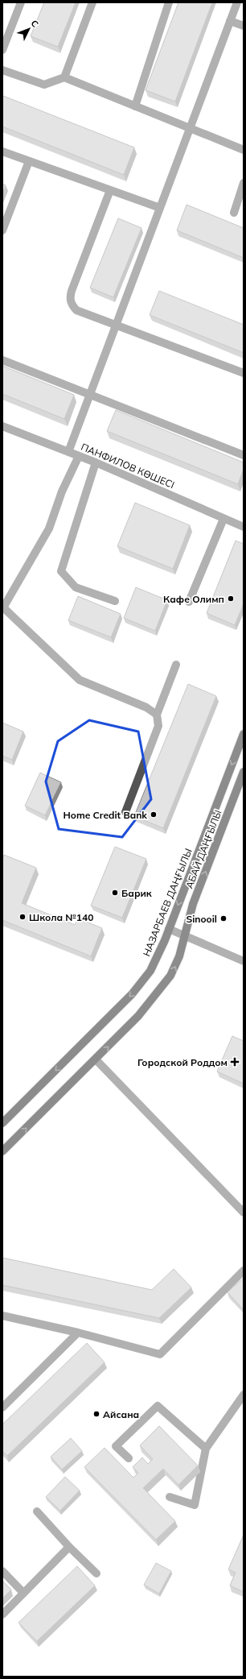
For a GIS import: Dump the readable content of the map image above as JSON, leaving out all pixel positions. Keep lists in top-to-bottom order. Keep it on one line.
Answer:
{"streets":{"main road":["АБАЙ ДАҢҒЫЛЫ","НАЗАРБАЕВ ДАҢҒЫЛЫ"],"street":["ПАНФИЛОВ КӨШЕСІ"]},"one_way":["АБАЙ ДАҢҒЫЛЫ"],"places":{"other":["Кафе Олимп","Home Credit Bank","Барик","Школа №140","Sinooil","Айсана"],"health":["Городской Роддом"]},"north":"top right"}
